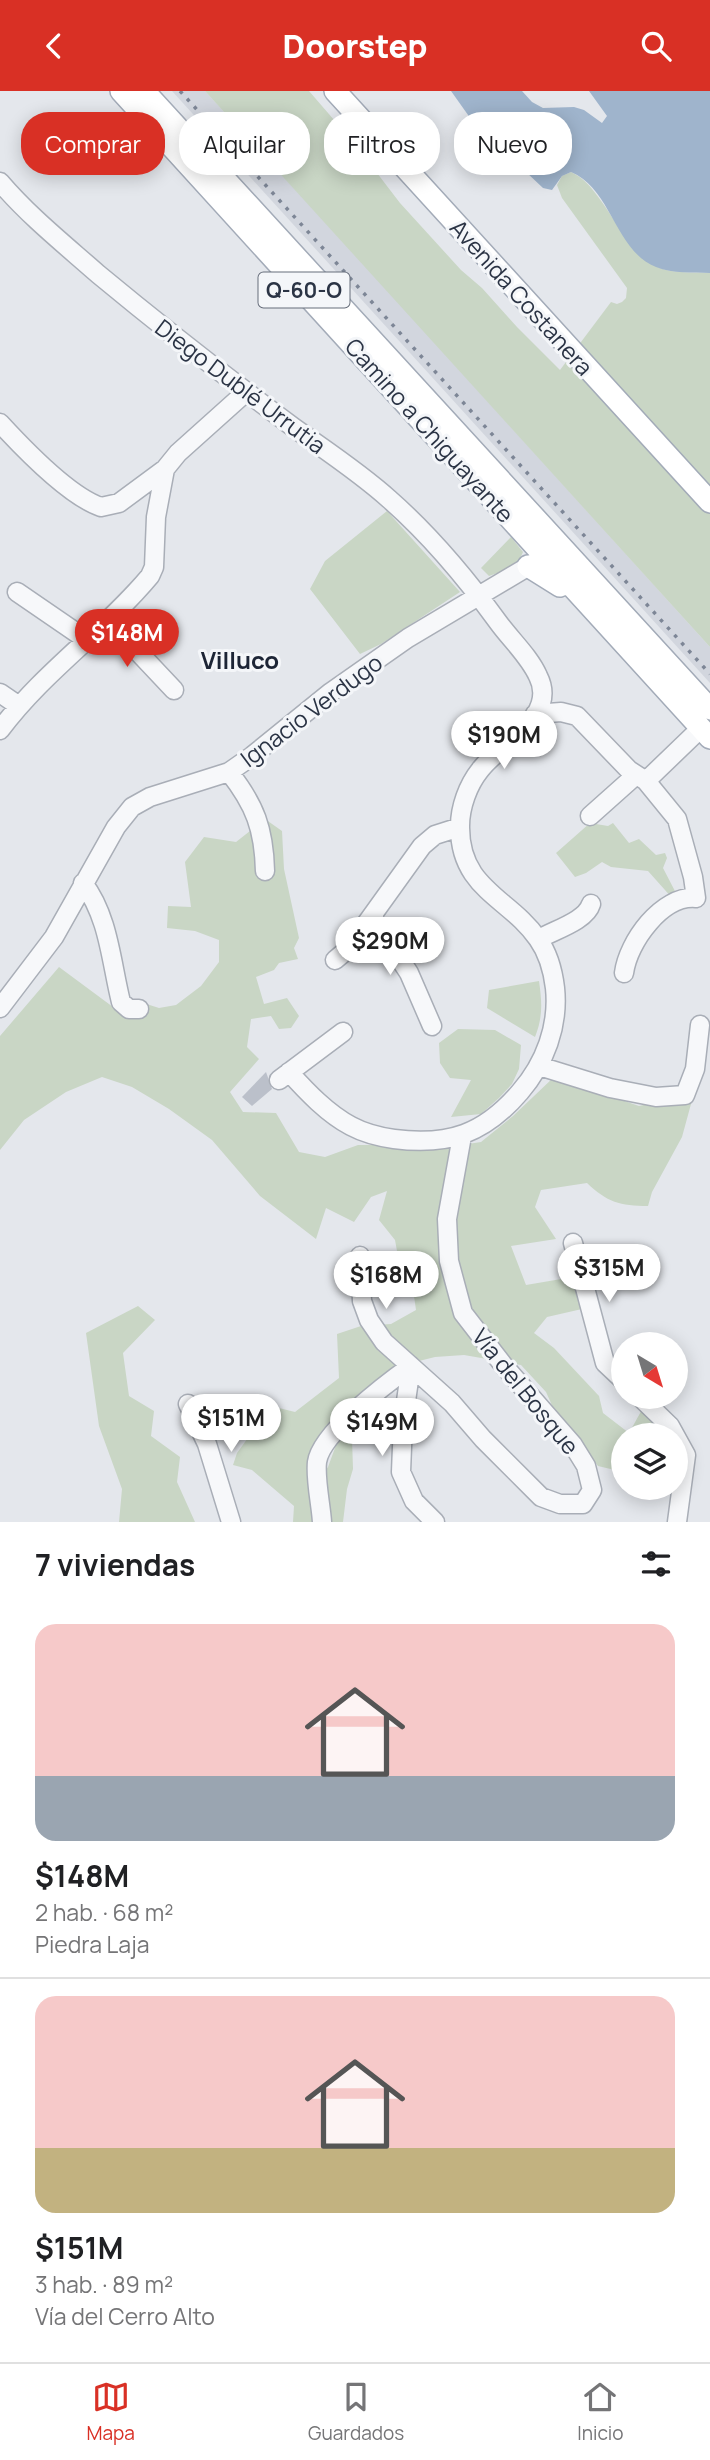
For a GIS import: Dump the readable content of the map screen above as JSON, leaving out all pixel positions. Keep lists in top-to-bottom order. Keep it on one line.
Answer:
{"streets":{"main road":["Q-60-O","Avenida Costanera","Camino a Chiguayante"],"street":["Diego Dublé Urrutia","Ignacio Verdugo","Vía del Bosque"]},"crossings":[["Diego Dublé Urrutia","Ignacio Verdugo"],["Camino a Chiguayante","Ignacio Verdugo"]],"districts":["Villuco"],"north":"bottom right","page":{"header":"Doorstep","chip":["Comprar","Alquilar","Filtros","Nuevo"],"price":["$148M","$190M","$290M","$315M","$168M","$151M","$149M"],"heading":"7 viviendas","list":[{"name":"$148M","note":"2 hab. · 68 m² · Piedra Laja"},{"name":"$151M","note":"3 hab. · 89 m² · Vía del Cerro Alto"}],"tabs":["Mapa","Guardados","Inicio"]}}
